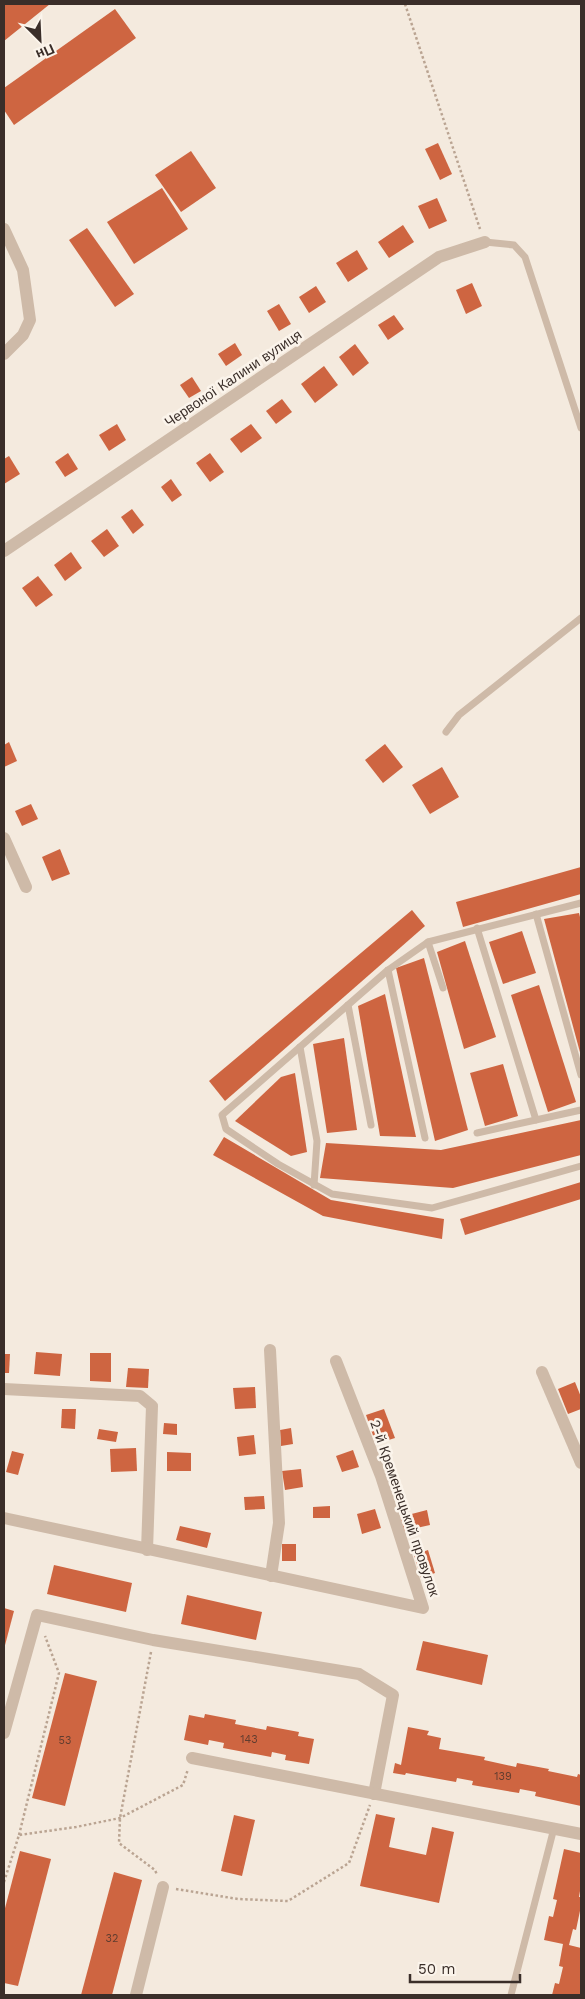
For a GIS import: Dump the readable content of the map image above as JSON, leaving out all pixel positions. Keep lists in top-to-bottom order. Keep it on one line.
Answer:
{"streets":{"street":["Червоної Калини вулиця","2-й Кременецький провулок"]},"house_numbers":["143","53","139","32"],"scale_bar":"50 m","north":"bottom right"}
